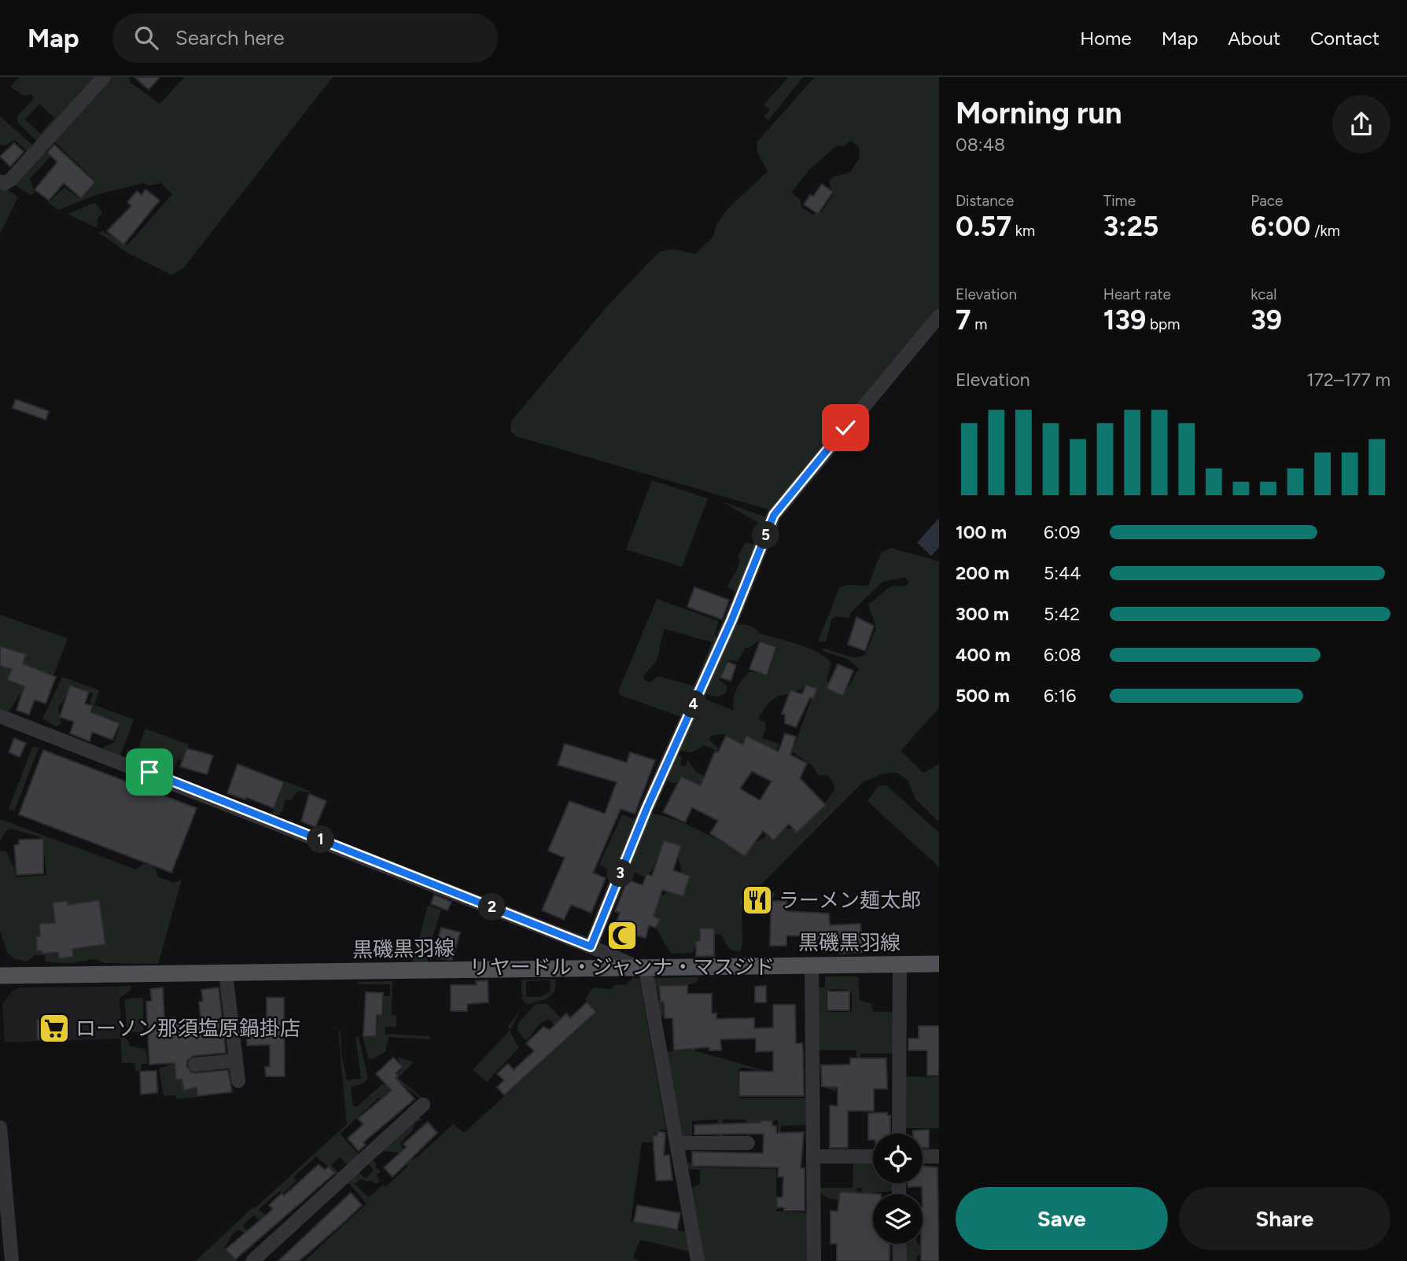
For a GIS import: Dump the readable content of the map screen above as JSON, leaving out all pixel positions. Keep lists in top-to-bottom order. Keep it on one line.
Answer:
{"streets":{"main road":["黒磯黒羽線"]},"places":{"restaurant":["ラーメン麺太郎"],"mosque":["リヤードル・ジャンナ・マスジド"],"supermarket":["ローソン那須塩原鍋掛店"]},"page":{"header":"Map","search":"Search here","nav":["Home","Map","About","Contact"],"heading":["Morning run","08:48"],"stats":[["Distance","0.57 km"],["Time","3:25"],["Pace","6:00 /km"],["Elevation","7 m"],["Heart rate","139 bpm"],["kcal","39"]],"chart":["Elevation","172–177 m"],"list":[{"name":"100 m","note":"6:09"},{"name":"200 m","note":"5:44"},{"name":"300 m","note":"5:42"},{"name":"400 m","note":"6:08"},{"name":"500 m","note":"6:16"}],"pins":["5","4","1","3","2"],"buttons":["Save","Share"]}}
